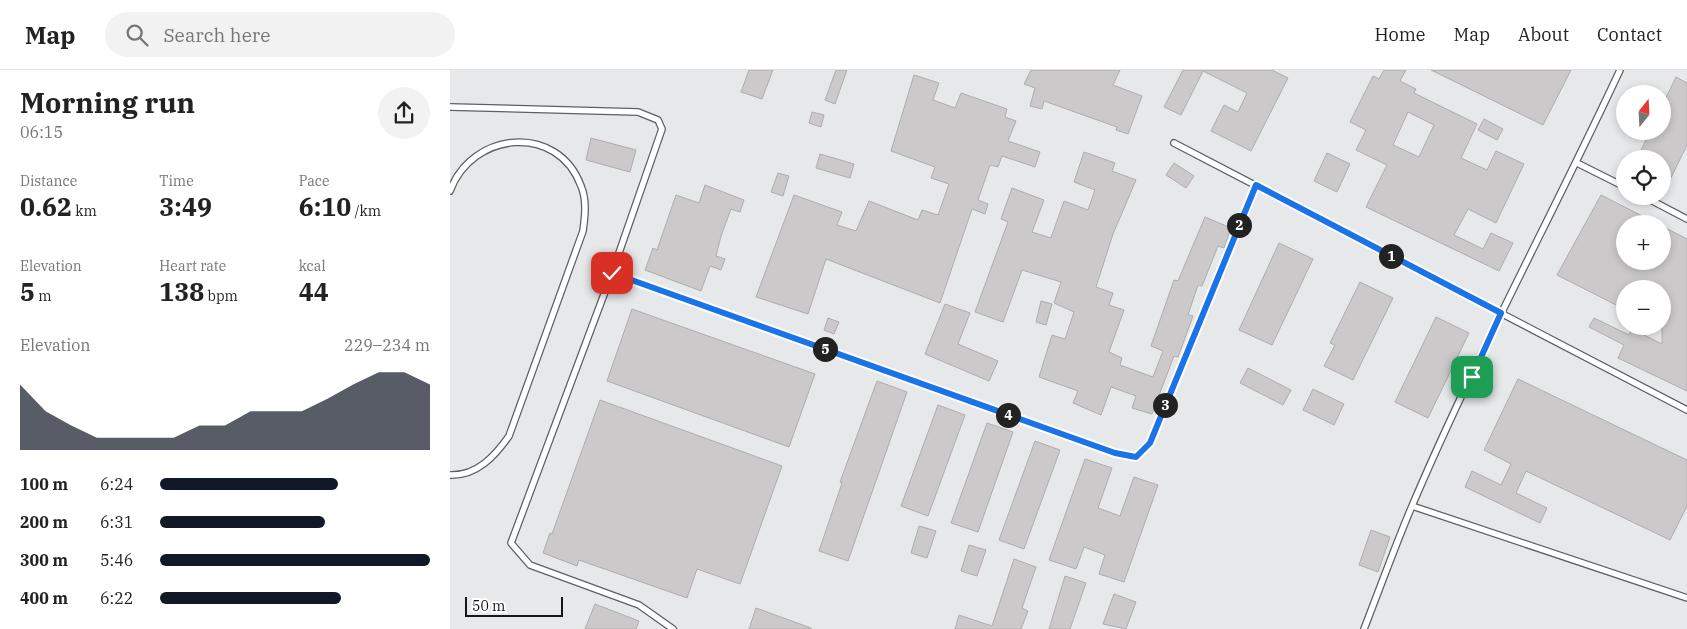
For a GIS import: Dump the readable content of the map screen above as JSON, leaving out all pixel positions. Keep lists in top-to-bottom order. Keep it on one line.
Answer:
{"scale_bar":"50 m","north":"top","page":{"header":"Map","search":"Search here","nav":["Home","Map","About","Contact"],"heading":["Morning run","06:15"],"map_buttons":["+","−"],"stats":[["Distance","0.62 km"],["Time","3:49"],["Pace","6:10 /km"],["Elevation","5 m"],["Heart rate","138 bpm"],["kcal","44"]],"pins":["2","1","5","3","4"],"chart":["Elevation","229–234 m"],"list":[{"name":"100 m","note":"6:24"},{"name":"200 m","note":"6:31"},{"name":"300 m","note":"5:46"},{"name":"400 m","note":"6:22"}],"scale":"50 m"}}
